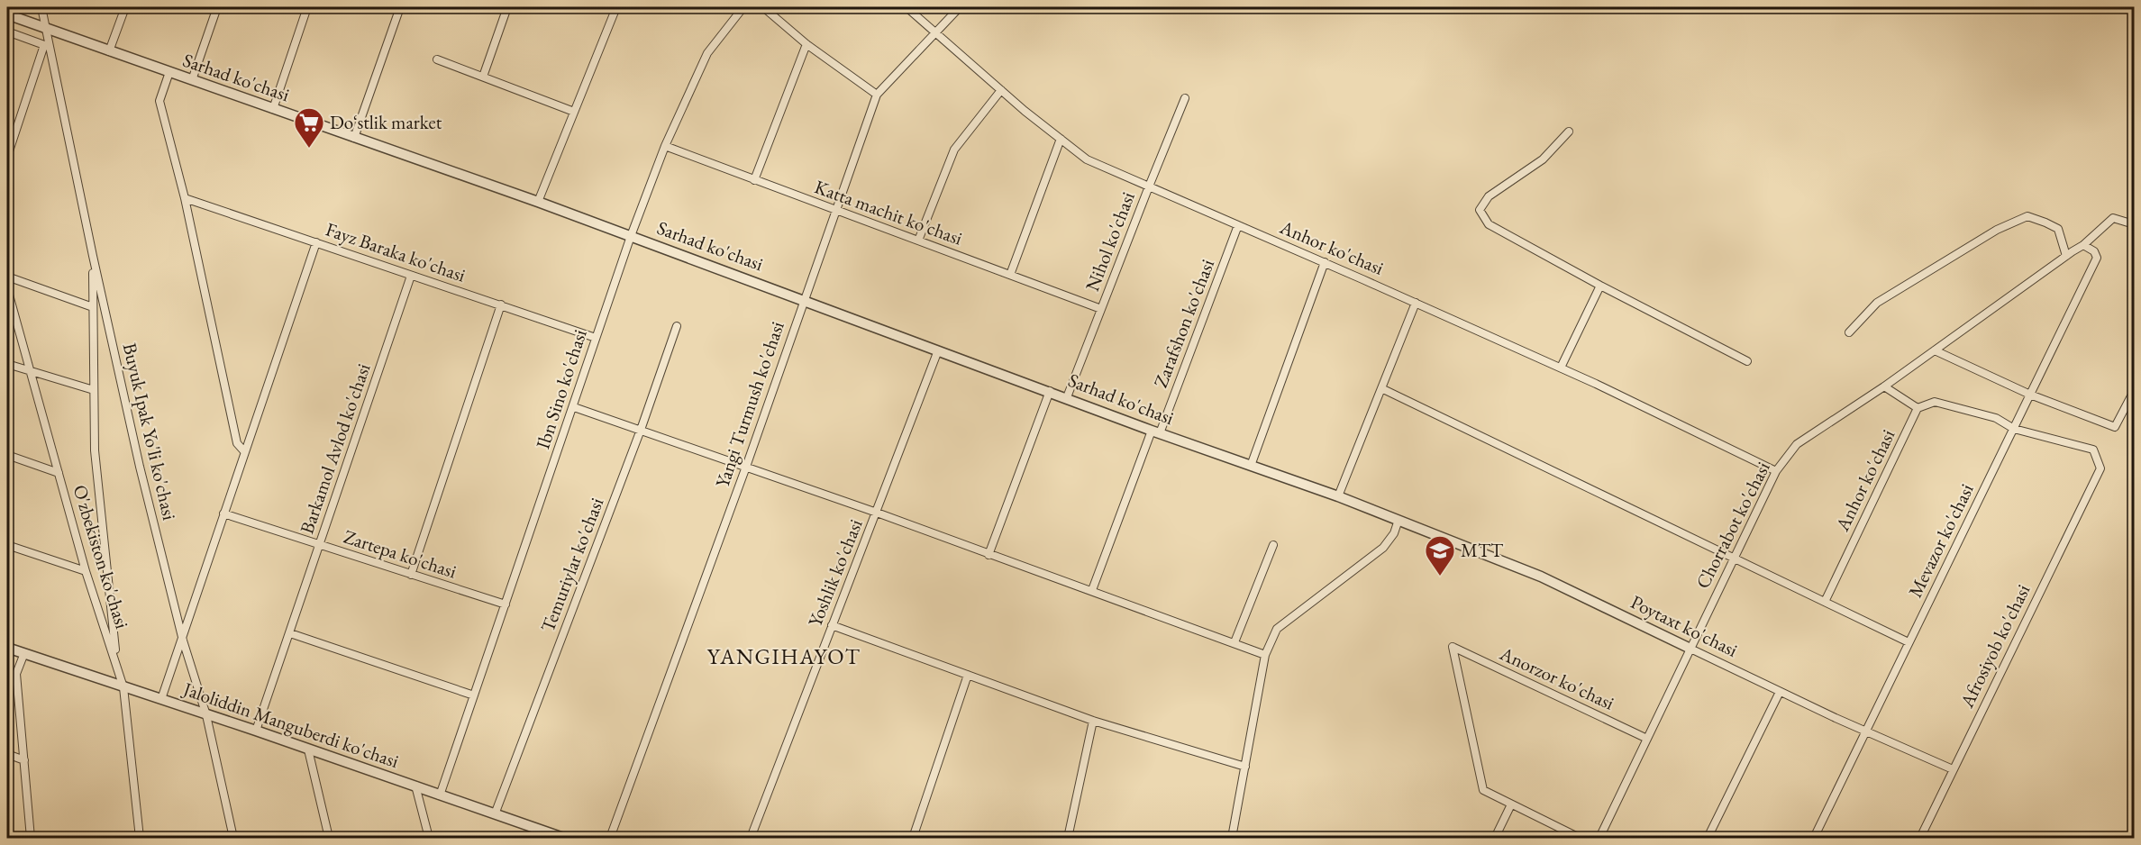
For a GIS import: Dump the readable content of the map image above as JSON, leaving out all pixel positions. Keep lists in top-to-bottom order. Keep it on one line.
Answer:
{"streets":{"street":["Sarhad ko'chasi","Katta machit ko'chasi","Nihol ko'chasi","Anhor ko'chasi","Fayz Baraka ko'chasi","Zarafshon ko'chasi","Ibn Sino ko'chasi","Yangi Turmush ko'chasi","Buyuk Ipak Yo'li ko'chasi","Barkamol Avlod ko'chasi","Chorrabot ko'chasi","Mevazor ko'chasi","Zartepa ko'chasi","O'zbekiston ko'chasi","Temuriylar ko'chasi","Yoshlik ko'chasi","Poytaxt ko'chasi","Afrosiyob ko'chasi","Anorzor ko'chasi","Jaloliddin Manguberdi ko'chasi"]},"crossings":[["Sarhad ko'chasi","Nihol ko'chasi"],["Sarhad ko'chasi","Zarafshon ko'chasi"],["Sarhad ko'chasi","Ibn Sino ko'chasi"],["Sarhad ko'chasi","Yangi Turmush ko'chasi"],["Sarhad ko'chasi","Buyuk Ipak Yo'li ko'chasi"],["Sarhad ko'chasi","Yoshlik ko'chasi"],["Sarhad ko'chasi","Poytaxt ko'chasi"],["Katta machit ko'chasi","Nihol ko'chasi"],["Katta machit ko'chasi","Ibn Sino ko'chasi"],["Katta machit ko'chasi","Yangi Turmush ko'chasi"],["Nihol ko'chasi","Anhor ko'chasi"],["Anhor ko'chasi","Zarafshon ko'chasi"],["Anhor ko'chasi","Yangi Turmush ko'chasi"],["Anhor ko'chasi","Chorrabot ko'chasi"],["Fayz Baraka ko'chasi","Ibn Sino ko'chasi"],["Fayz Baraka ko'chasi","Barkamol Avlod ko'chasi"],["Ibn Sino ko'chasi","Zartepa ko'chasi"],["Ibn Sino ko'chasi","Jaloliddin Manguberdi ko'chasi"],["Buyuk Ipak Yo'li ko'chasi","Jaloliddin Manguberdi ko'chasi"],["Barkamol Avlod ko'chasi","Zartepa ko'chasi"],["Barkamol Avlod ko'chasi","Jaloliddin Manguberdi ko'chasi"],["Chorrabot ko'chasi","Mevazor ko'chasi"],["Chorrabot ko'chasi","Poytaxt ko'chasi"],["Chorrabot ko'chasi","Anorzor ko'chasi"],["Mevazor ko'chasi","Poytaxt ko'chasi"],["Mevazor ko'chasi","Afrosiyob ko'chasi"],["O'zbekiston ko'chasi","Jaloliddin Manguberdi ko'chasi"],["Temuriylar ko'chasi","Jaloliddin Manguberdi ko'chasi"],["Poytaxt ko'chasi","Afrosiyob ko'chasi"]],"districts":["YANGIHAYOT"],"places":{"supermarket":["Doʻstlik market"],"school or university":["MTT"]}}
